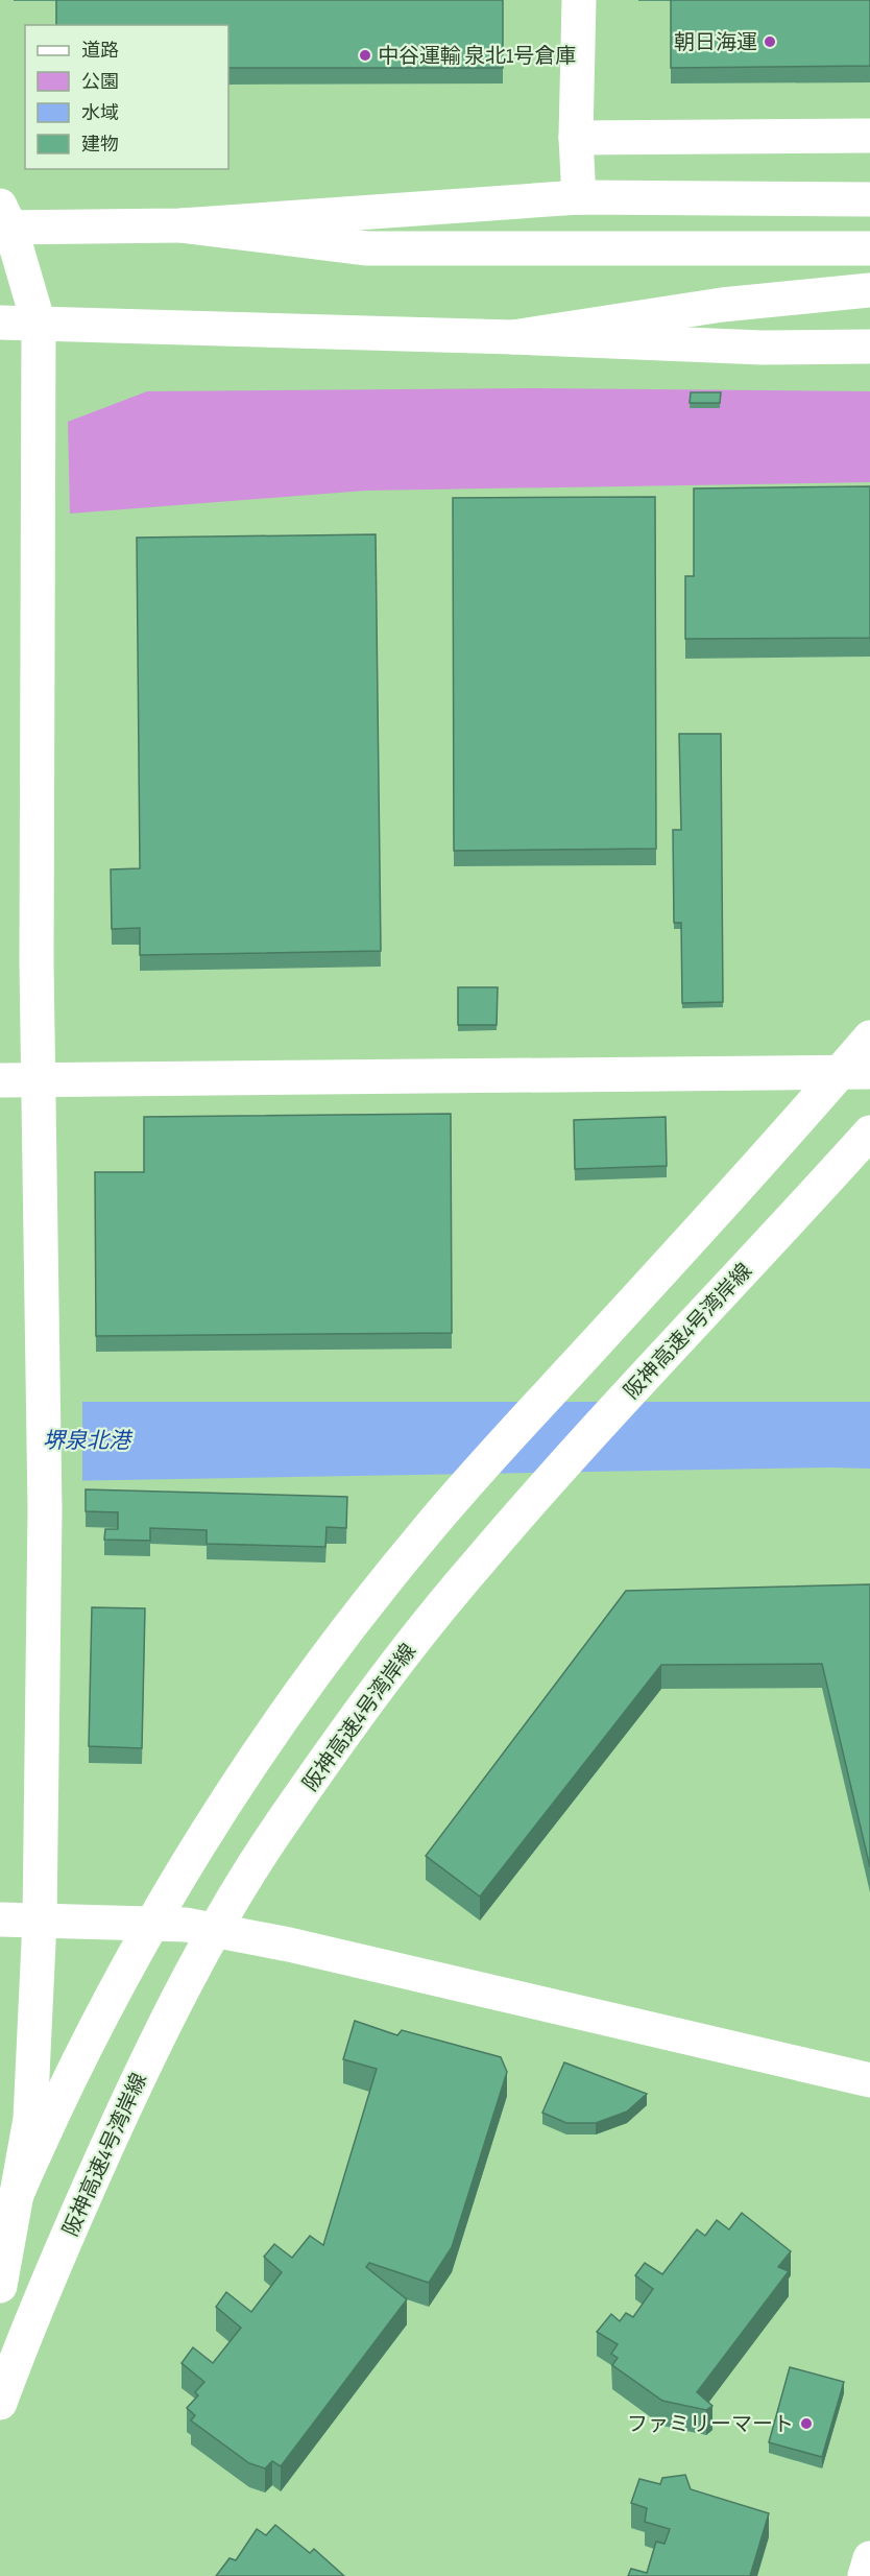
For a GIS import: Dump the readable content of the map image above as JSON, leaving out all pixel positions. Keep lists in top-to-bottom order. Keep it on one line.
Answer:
{"streets":{"main road":["阪神高速4号湾岸線"]},"water":["堺泉北港"],"places":["朝日海運","中谷運輸 泉北1号倉庫","ファミリーマート"],"legend":["道路","公園","水域","建物"]}
